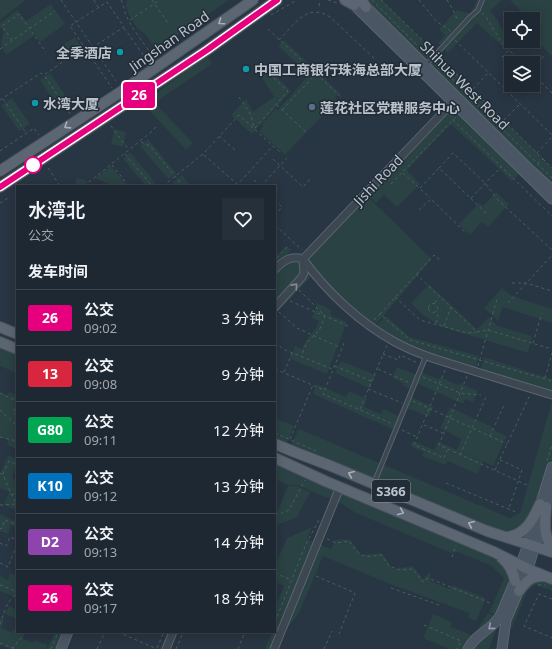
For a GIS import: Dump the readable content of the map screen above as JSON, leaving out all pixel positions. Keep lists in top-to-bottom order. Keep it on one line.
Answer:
{"streets":{"main road":["Jingshan Road","Shihua West Road","S366"],"street":["Jishi Road"]},"crossings":[["Shihua West Road","Jishi Road"]],"places":["全季酒店","中国工商银行珠海总部大厦","水湾大厦","莲花社区党群服务中心"],"lines":["bus line 26"],"page":{"on_map":"26","heading":[["水湾北","公交"],"发车时间"],"list":[{"mark":"26","name":"公交","note":"09:02","value":"3 分钟"},{"mark":"13","name":"公交","note":"09:08","value":"9 分钟"},{"mark":"G80","name":"公交","note":"09:11","value":"12 分钟"},{"mark":"K10","name":"公交","note":"09:12","value":"13 分钟"},{"mark":"D2","name":"公交","note":"09:13","value":"14 分钟"},{"mark":"26","name":"公交","note":"09:17","value":"18 分钟"}]}}
